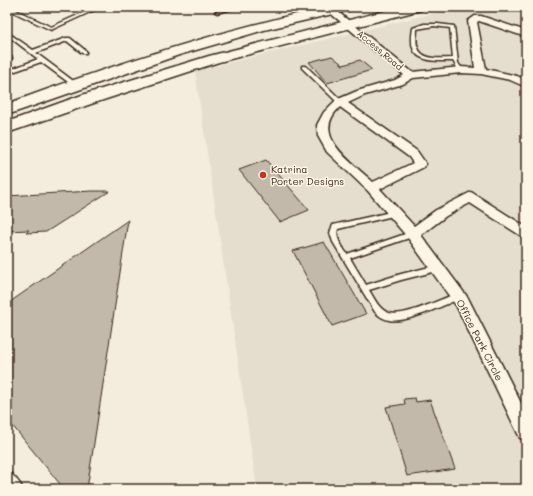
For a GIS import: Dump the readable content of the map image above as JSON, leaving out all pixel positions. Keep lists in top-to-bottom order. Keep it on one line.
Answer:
{"streets":{"street":["Access Road","Office Park Circle"]},"crossings":[["Access Road","Office Park Circle"]],"places":["Katrina Porter Designs"]}
